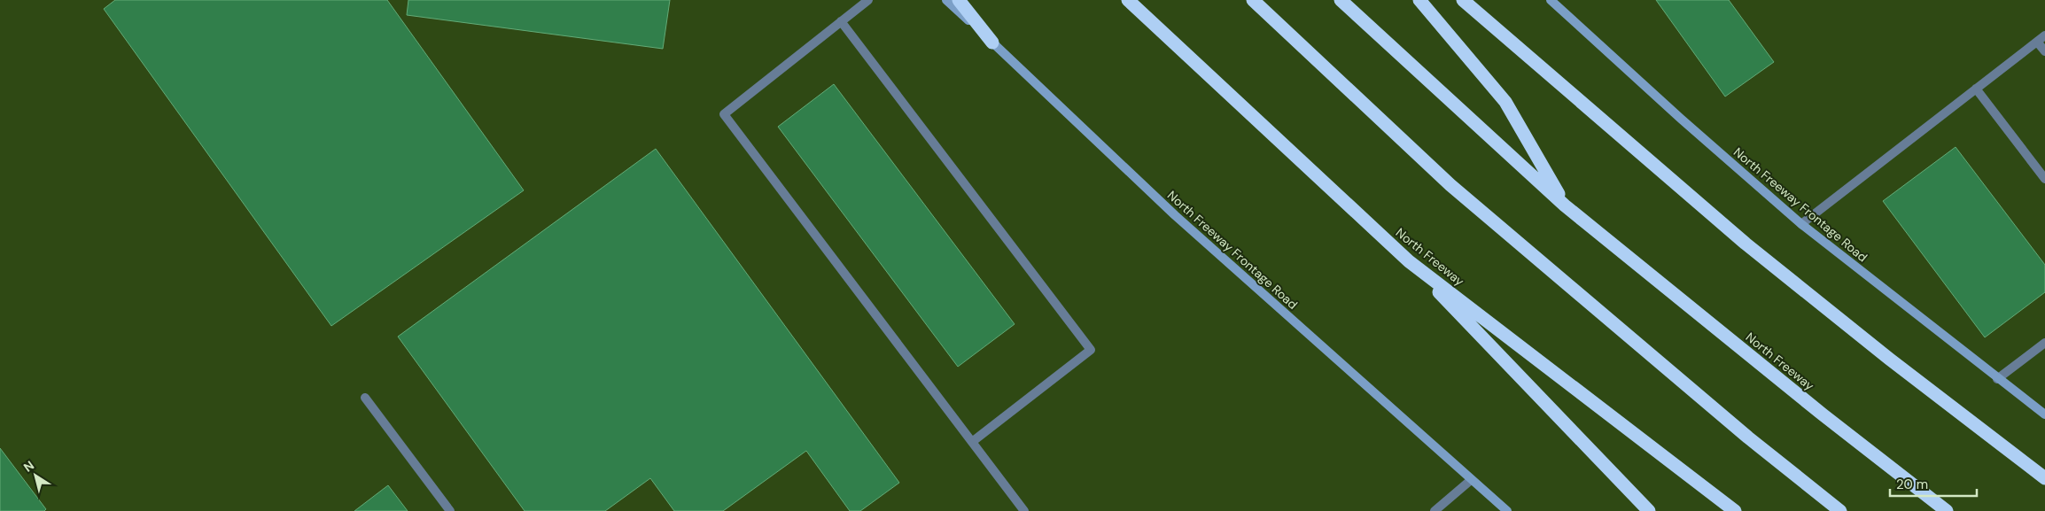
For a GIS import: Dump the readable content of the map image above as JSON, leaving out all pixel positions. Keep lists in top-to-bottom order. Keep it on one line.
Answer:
{"streets":{"highway":["North Freeway"],"main road":["North Freeway Frontage Road"]},"scale_bar":"20 m","north":"top left"}
